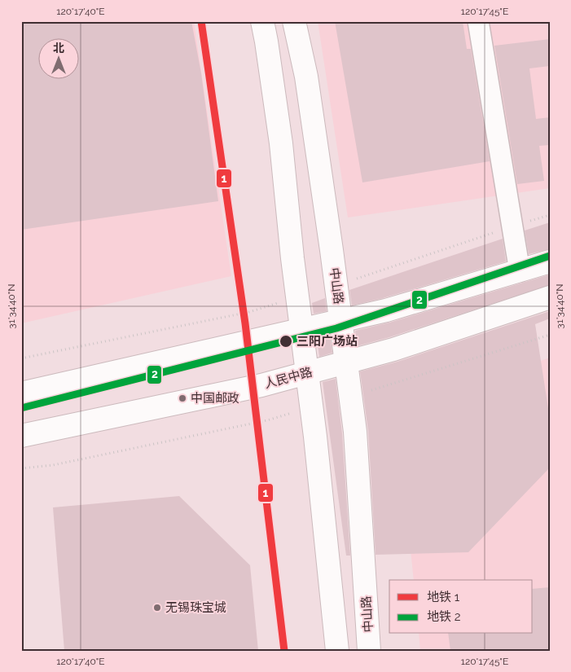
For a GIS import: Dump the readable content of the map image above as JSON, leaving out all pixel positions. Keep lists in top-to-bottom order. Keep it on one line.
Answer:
{"streets":{"main road":["中山路","人民中路"]},"crossings":[["中山路","人民中路"]],"places":["三阳广场站","中国邮政","无锡珠宝城"],"lines":["metro line 1","metro line 2"],"legend":["地铁 1","地铁 2"],"north":"top","coordinates":["120°17'40\"E","120°17'45\"E","31°34'40\"N"]}
